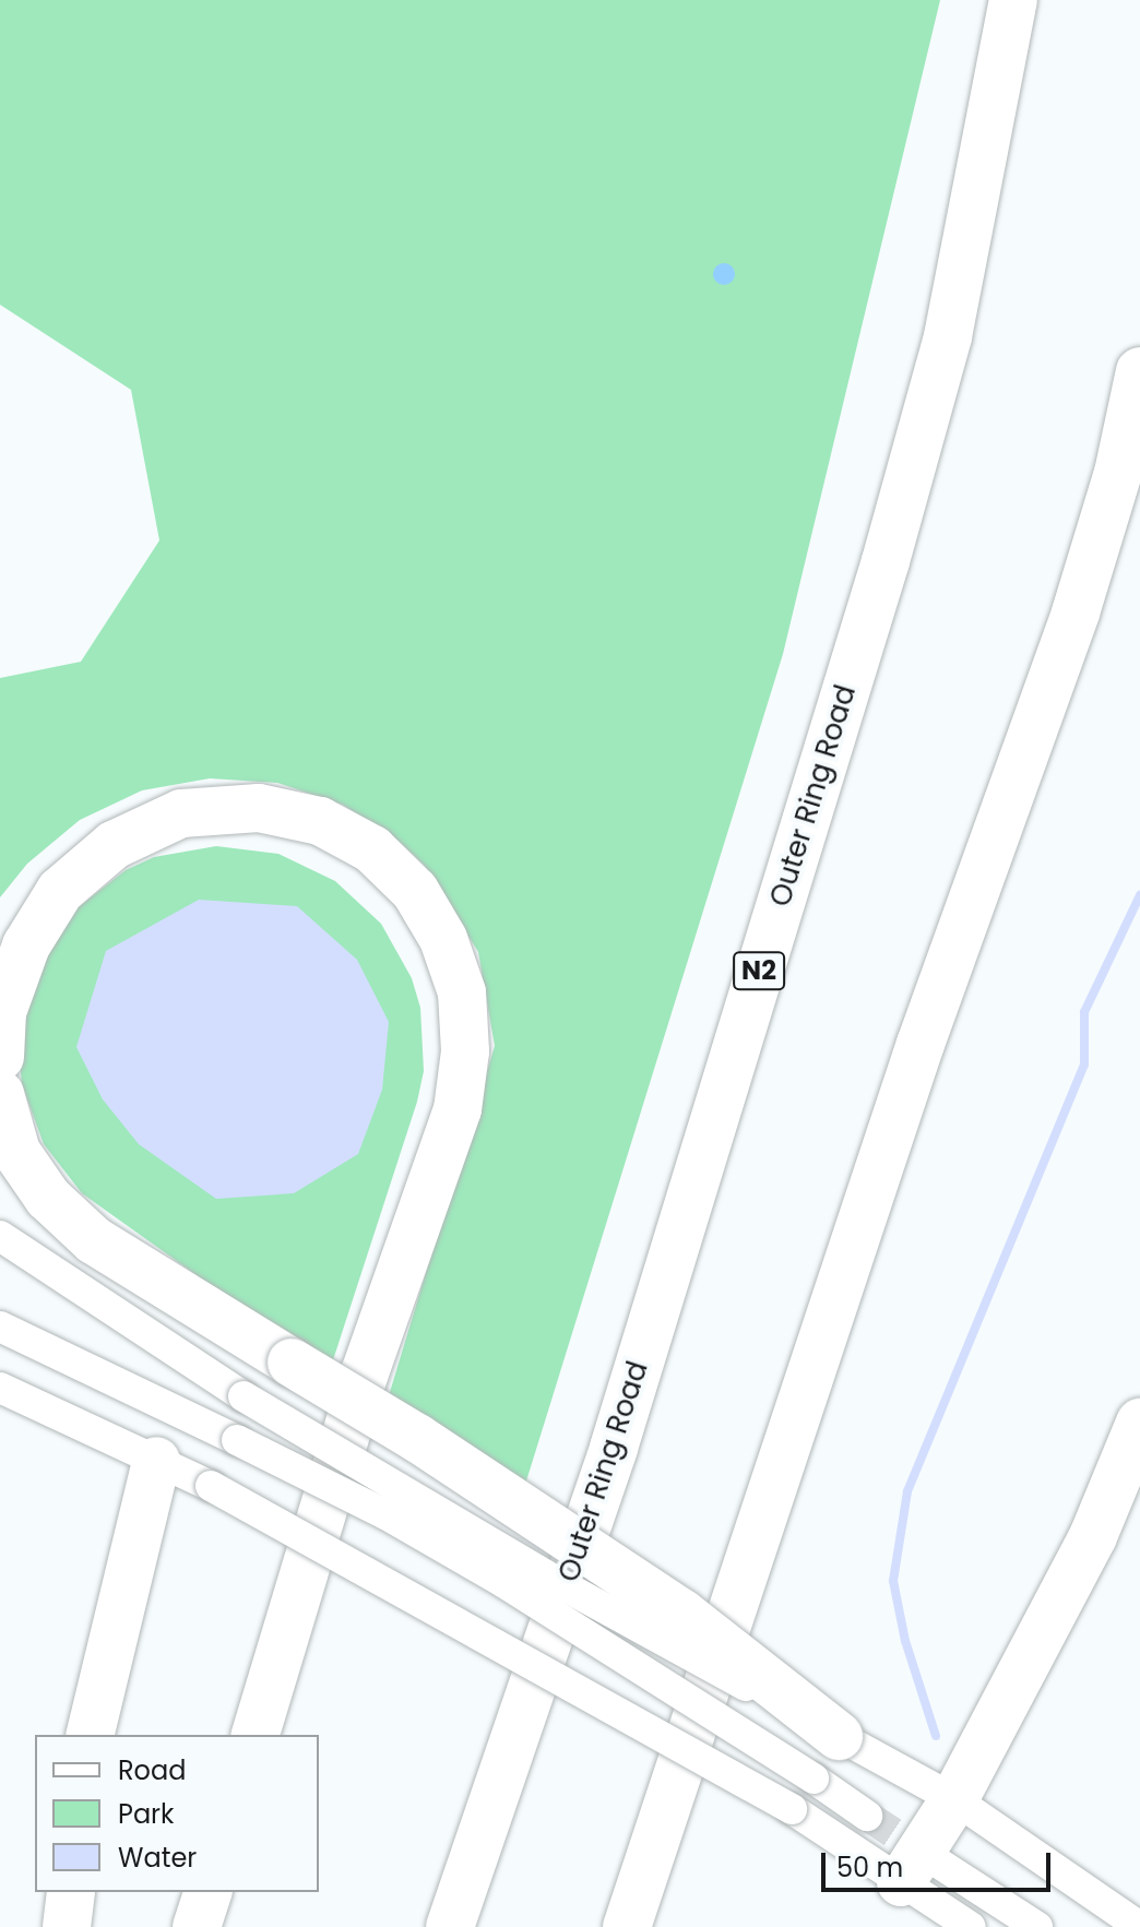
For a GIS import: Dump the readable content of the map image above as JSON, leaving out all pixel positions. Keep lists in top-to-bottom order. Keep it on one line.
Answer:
{"streets":{"highway":["Outer Ring Road","N2"]},"legend":["Road","Park","Water"],"scale_bar":"50 m"}
